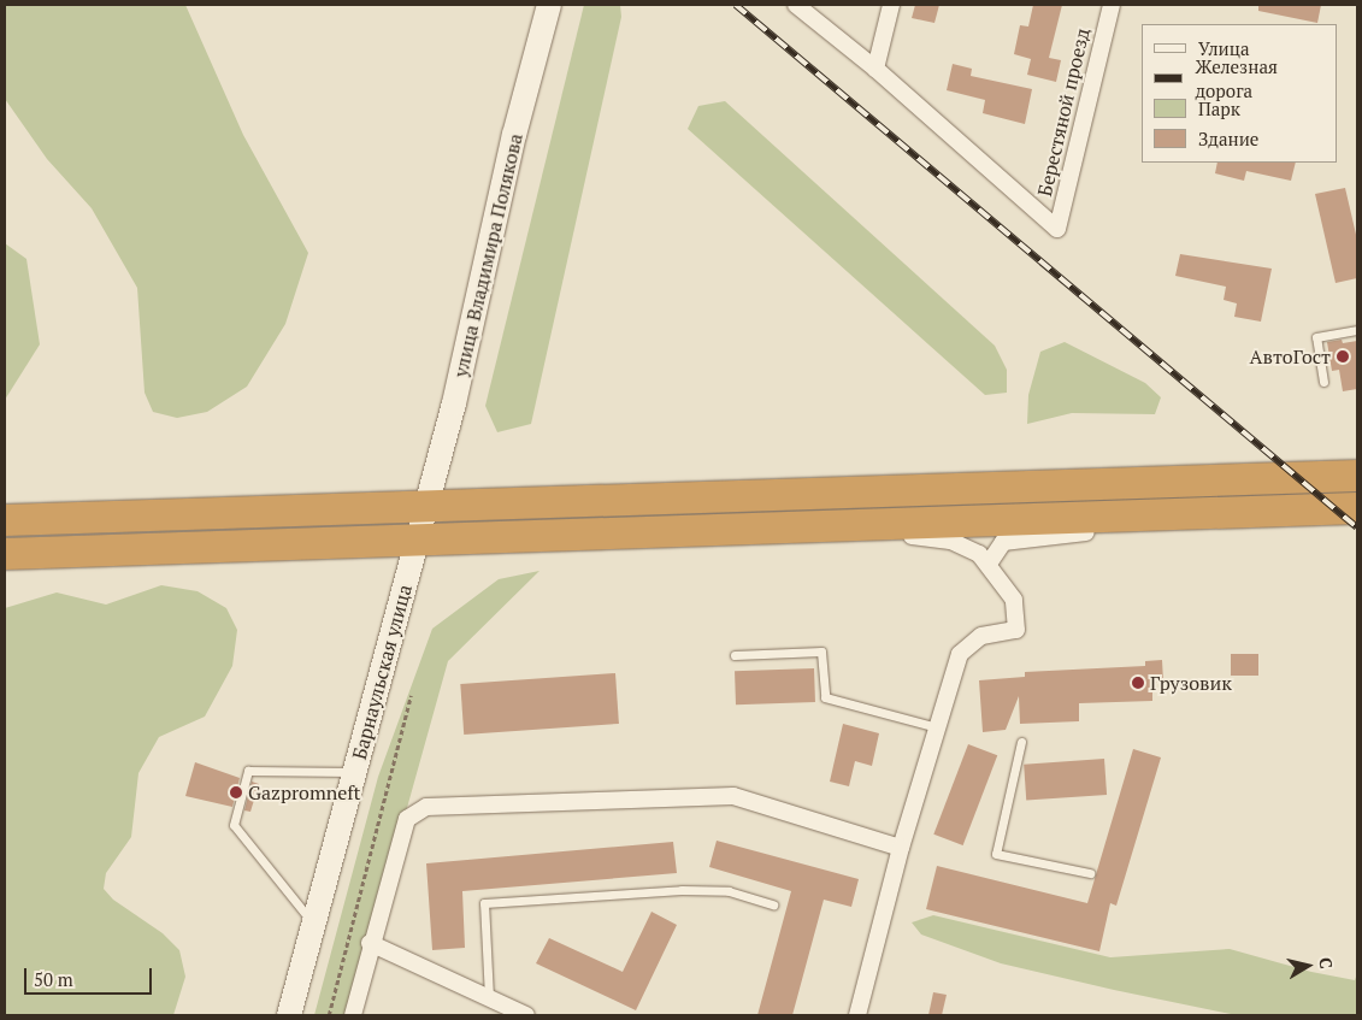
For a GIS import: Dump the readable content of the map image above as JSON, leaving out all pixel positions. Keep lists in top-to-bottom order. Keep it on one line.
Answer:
{"streets":{"street":["Берестяной проезд","улица Владимира Полякова","Барнаульская улица"]},"crossings":[["улица Владимира Полякова","Барнаульская улица"]],"places":["АвтоГост","Грузовик","Gazpromneft"],"legend":["Улица","Железная дорога","Парк","Здание"],"scale_bar":"50 m","north":"right"}
